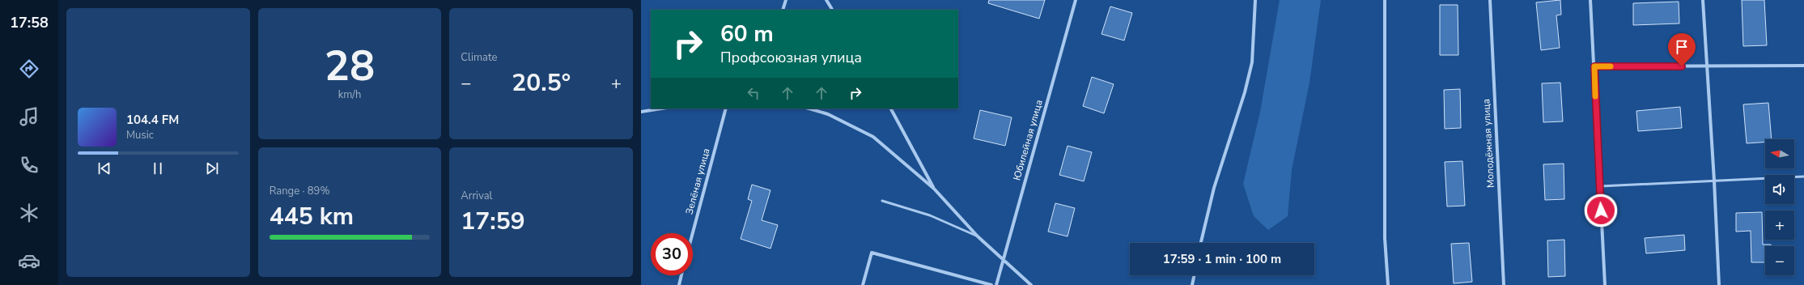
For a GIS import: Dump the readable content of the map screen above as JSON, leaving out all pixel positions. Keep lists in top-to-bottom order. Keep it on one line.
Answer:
{"streets":{"street":["Юбилейная улица","Молодёжная улица","Зелёная улица"]},"north":"left","page":{"tabs":"17:58","tile":[["28","km/h"],"Climate",["Range · 89%","445 km"],["Arrival","17:59"]],"turn":["60 m","Профсоюзная улица"],"heat":["−","20.5°","+"],"song":["104.4 FM","Music"],"map_buttons":["+","−"],"limit":"30","trip":"17:59 · 1 min · 100 m"}}
